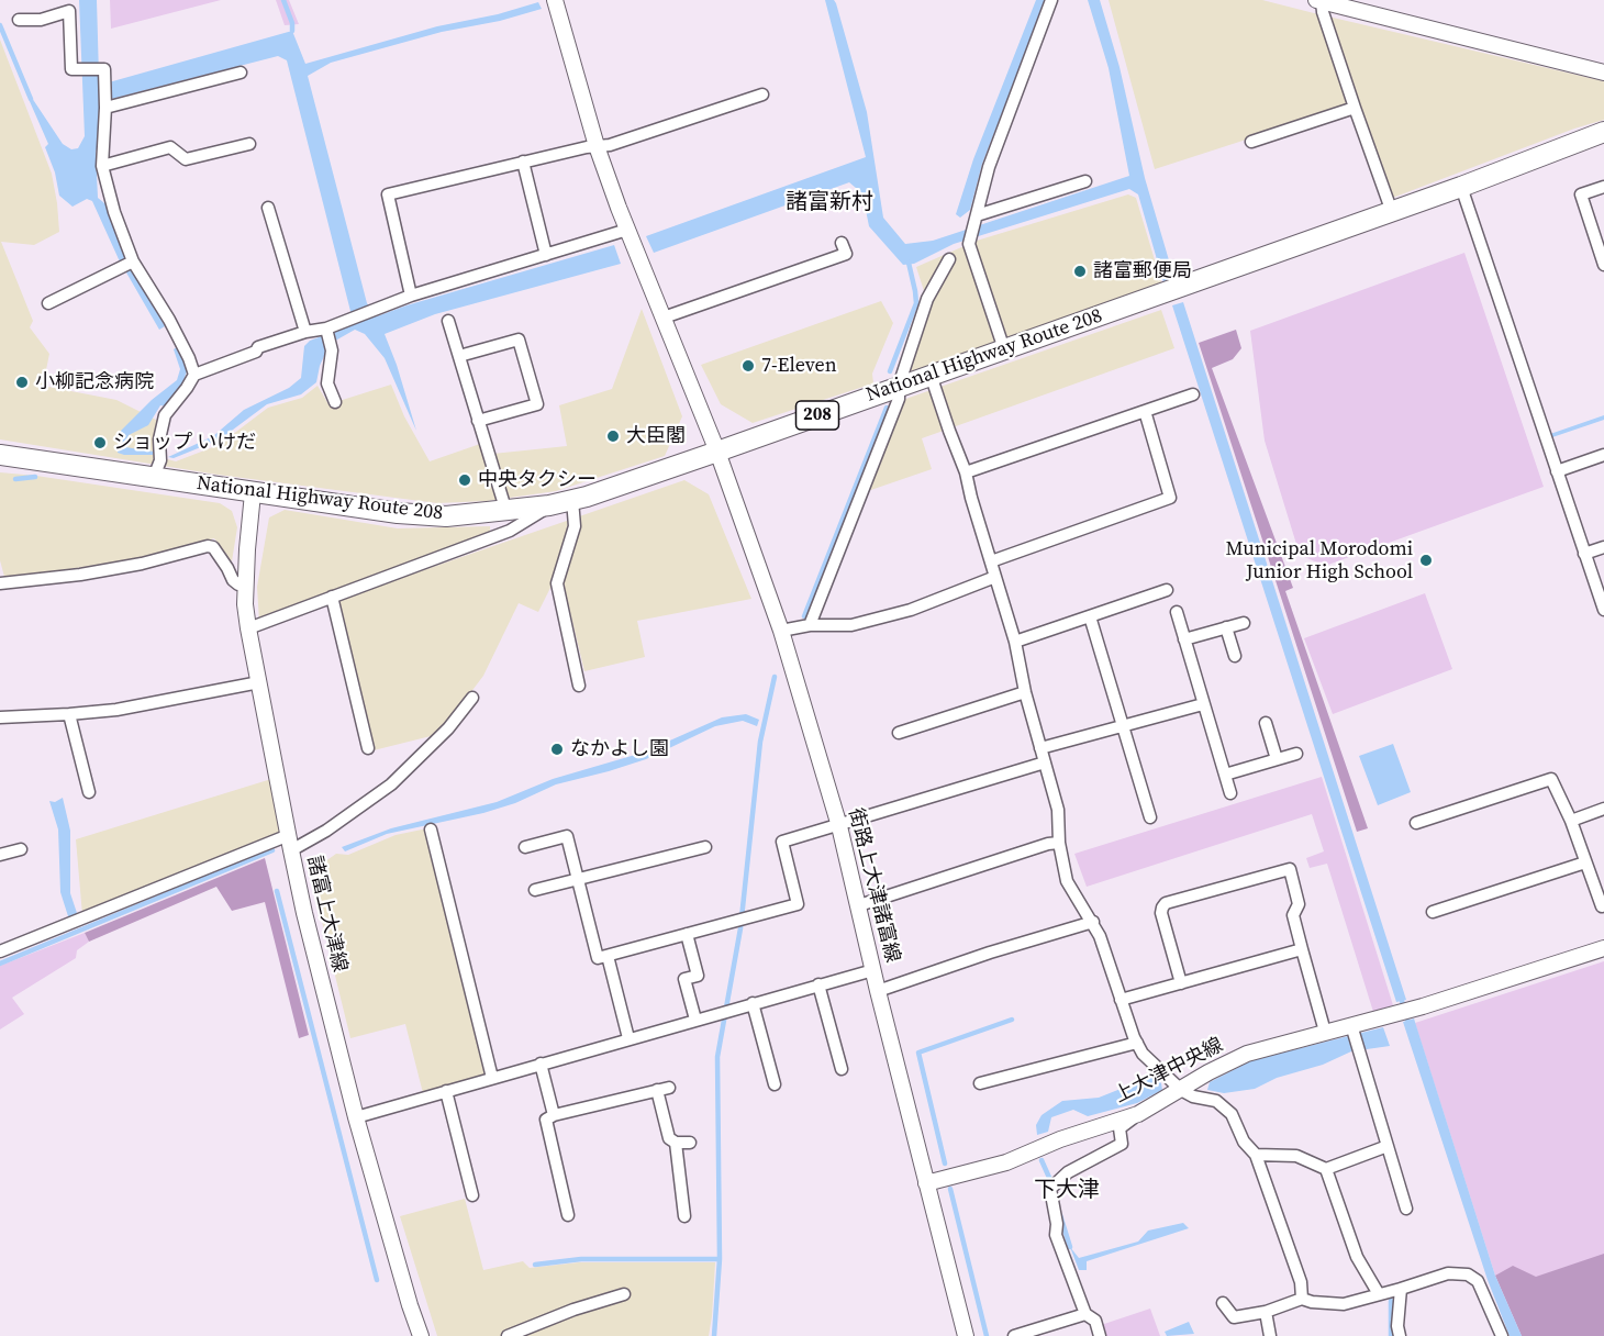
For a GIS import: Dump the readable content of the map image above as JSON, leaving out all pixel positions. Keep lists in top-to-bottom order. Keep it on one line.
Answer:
{"streets":{"highway":["National Highway Route 208","208"],"street":["街路上大津諸富線","諸富上大津線","上大津中央線"]},"crossings":[["National Highway Route 208","街路上大津諸富線"],["National Highway Route 208","諸富上大津線"],["街路上大津諸富線","上大津中央線"]],"districts":["諸富新村","下大津"],"places":["諸富郵便局","7-Eleven","小柳記念病院","大臣閣","ショップ いけだ","中央タクシー","Municipal Morodomi Junior High School","なかよし園"]}
